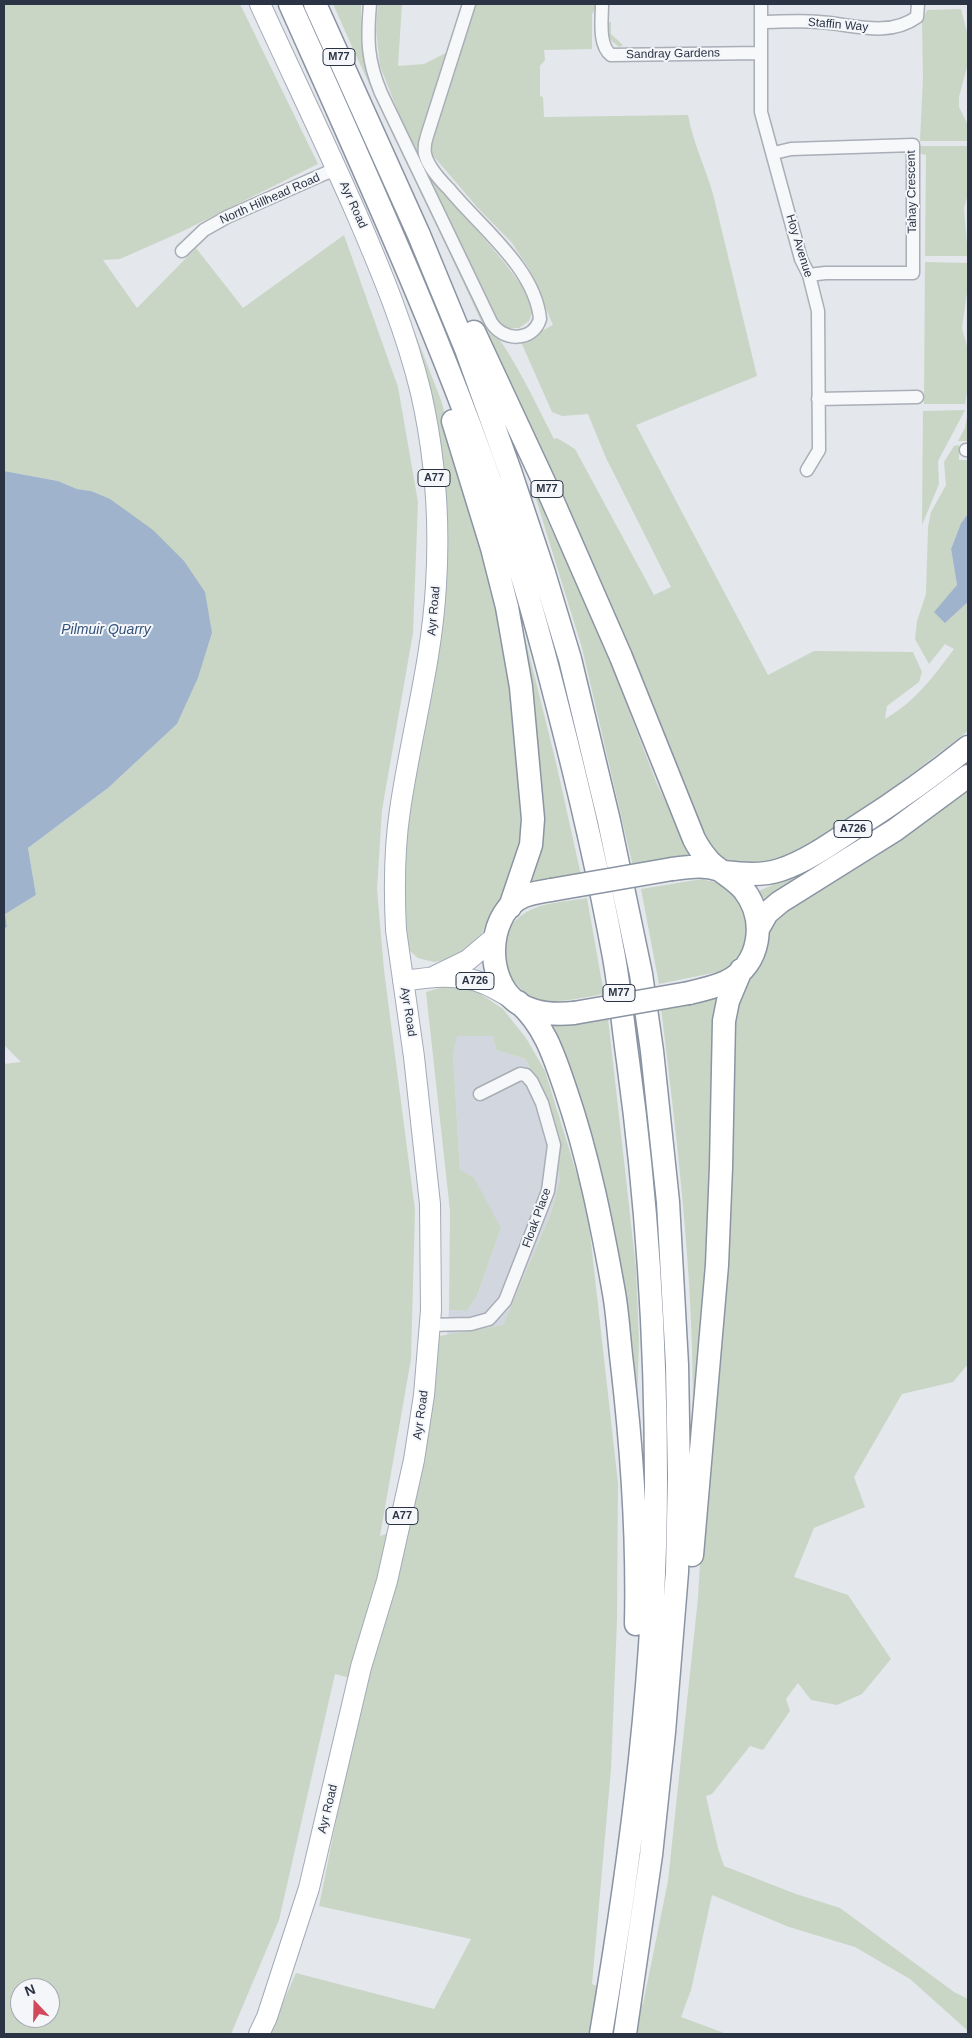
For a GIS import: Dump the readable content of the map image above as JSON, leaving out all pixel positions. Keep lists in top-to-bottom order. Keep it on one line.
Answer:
{"streets":{"highway":["M77","A726"],"main road":["Ayr Road","A77"],"street":["Staffin Way","Sandray Gardens","Tahay Crescent","North Hillhead Road","Hoy Avenue","Floak Place"]},"crossings":[["Staffin Way","Hoy Avenue"],["Sandray Gardens","Hoy Avenue"],["M77","A726"],["Tahay Crescent","Hoy Avenue"],["North Hillhead Road","Ayr Road"],["Ayr Road","A726"],["Ayr Road","Floak Place"]],"water":["Pilmuir Quarry"],"north":"top"}
